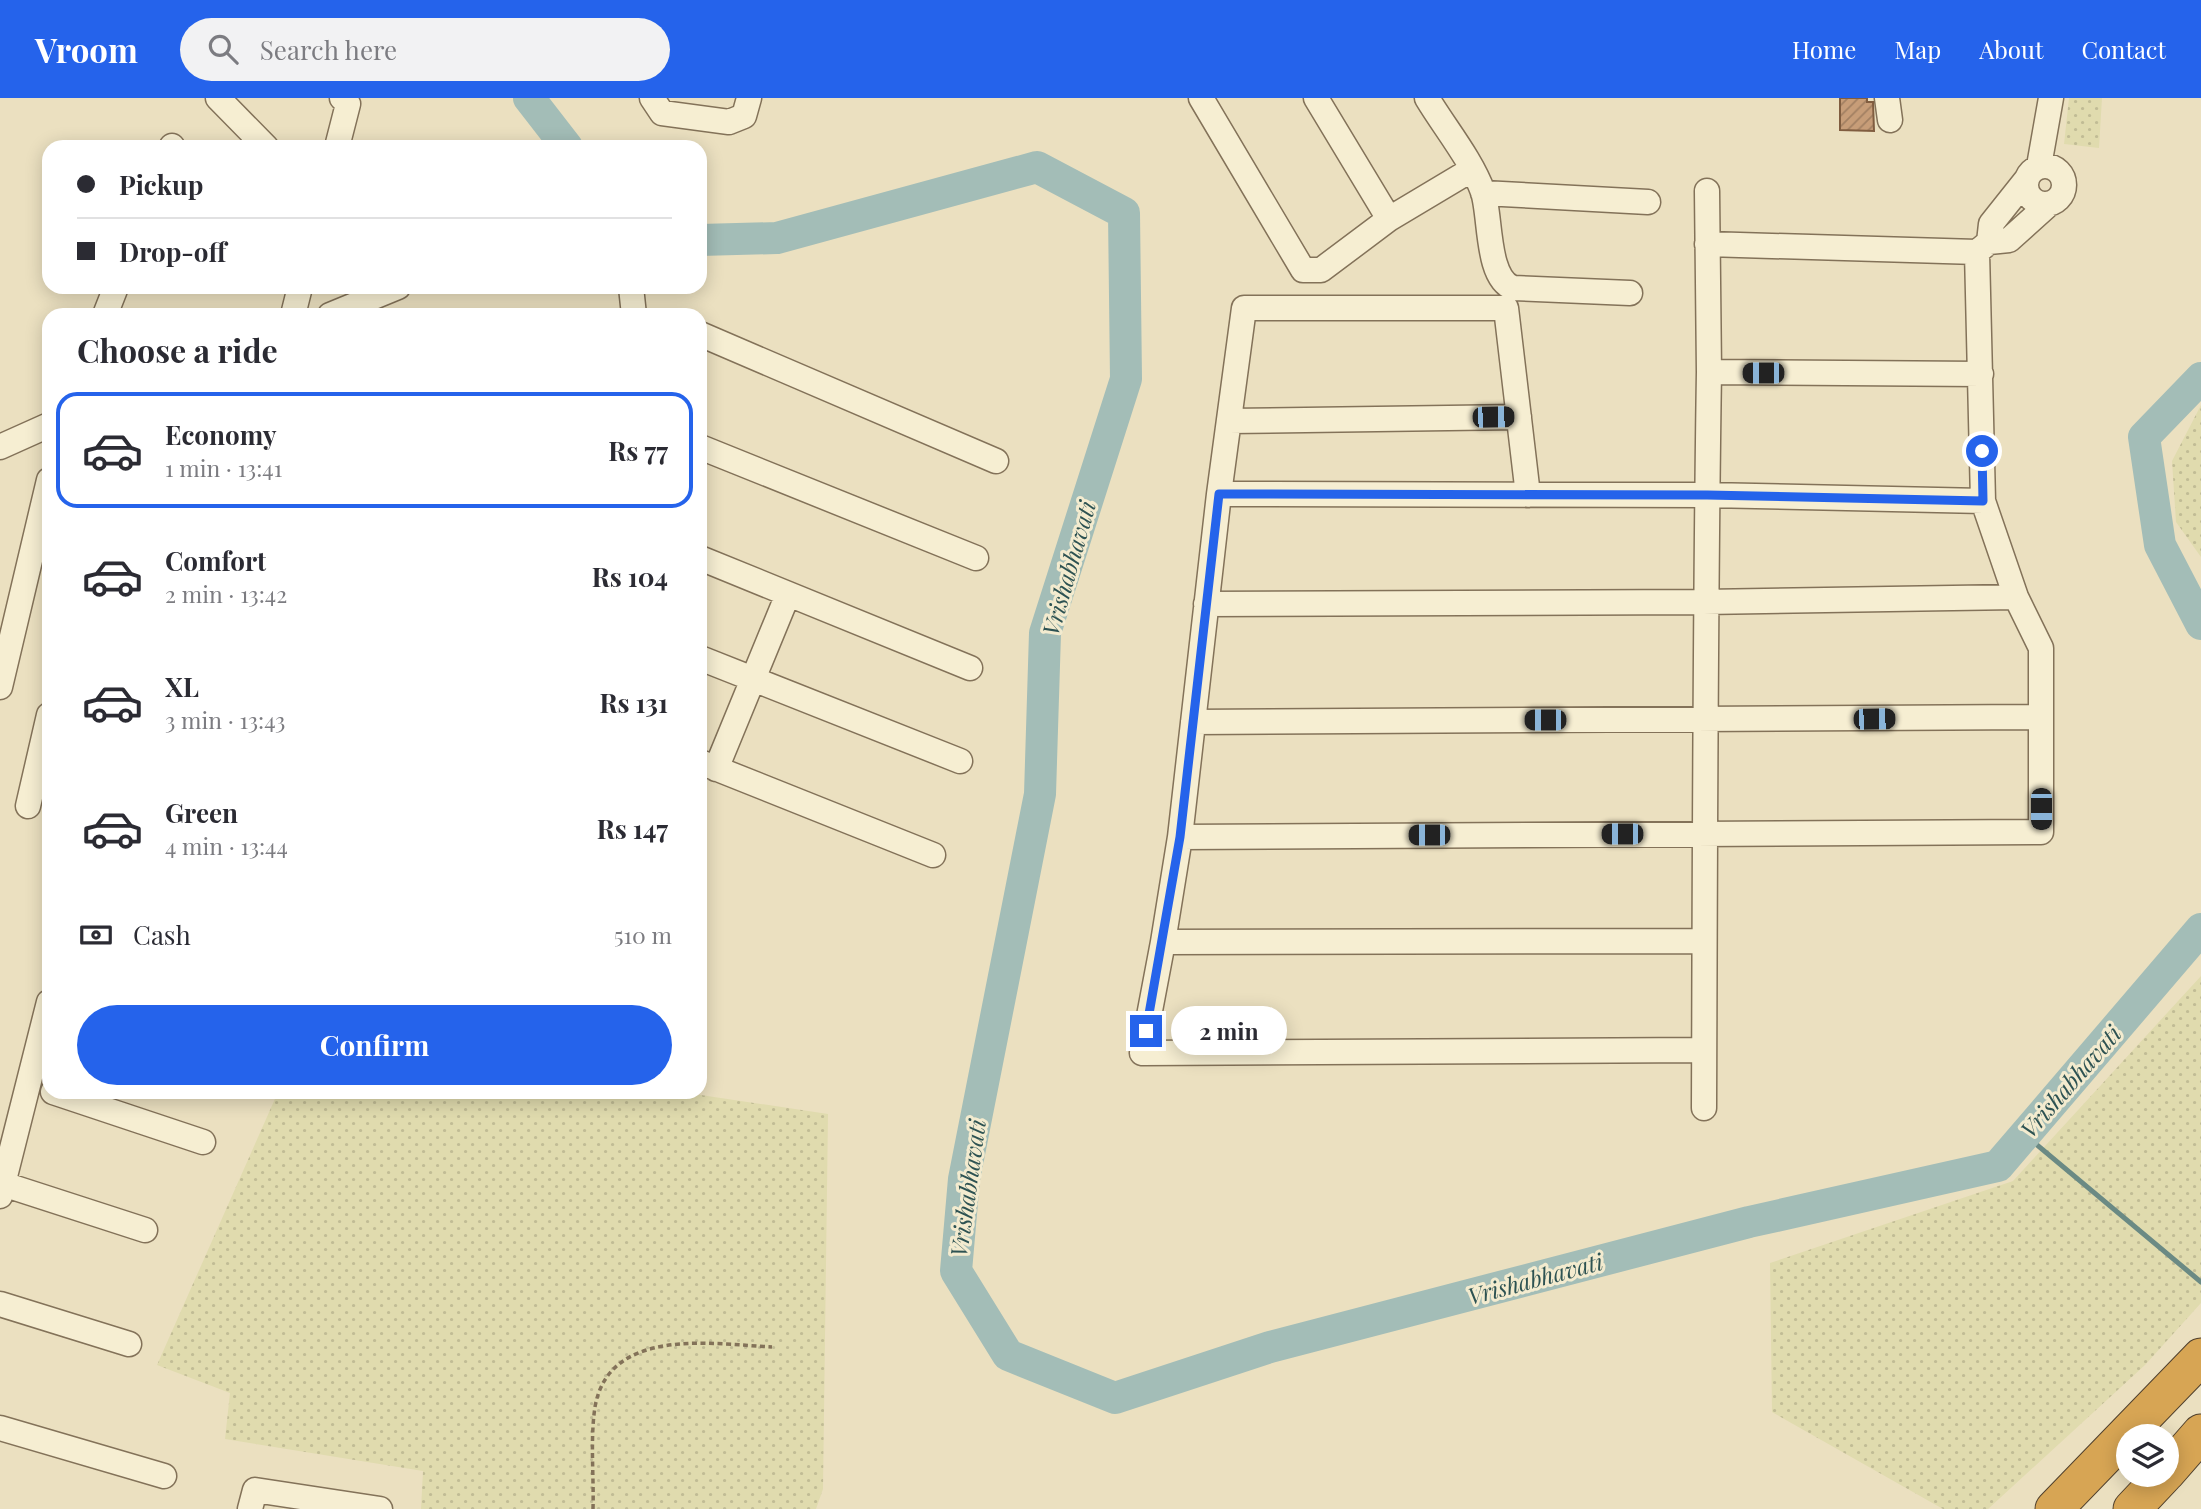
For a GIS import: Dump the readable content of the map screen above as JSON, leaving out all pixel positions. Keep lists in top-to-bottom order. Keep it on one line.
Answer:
{"water":["Vrishabhavati"],"page":{"header":"Vroom","search":"Search here","nav":["Home","Map","About","Contact"],"banner":["Pickup","Drop-off"],"heading":"Choose a ride","list":[{"name":"Economy","note":"1 min · 13:41","value":"Rs 77"},{"name":"Comfort","note":"2 min · 13:42","value":"Rs 104"},{"name":"XL","note":"3 min · 13:43","value":"Rs 131"},{"name":"Green","note":"4 min · 13:44","value":"Rs 147"}],"pay":["Cash","510 m"],"buttons":"Confirm","bubble":"2 min"}}
